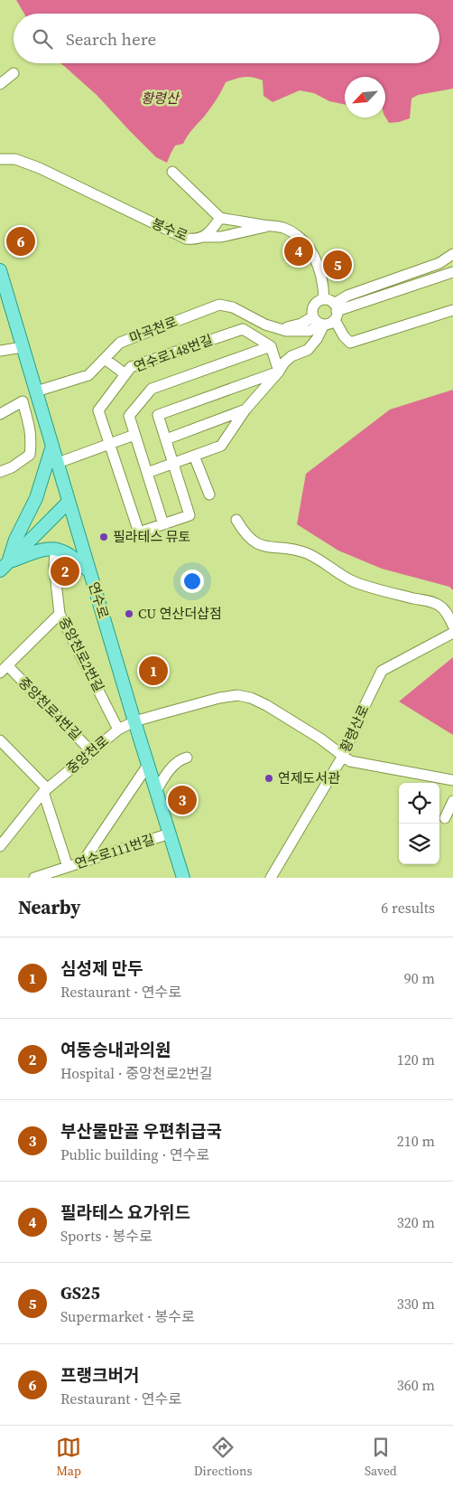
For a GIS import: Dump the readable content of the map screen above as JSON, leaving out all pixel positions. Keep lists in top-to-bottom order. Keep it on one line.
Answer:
{"streets":{"main road":["연수로"],"street":["봉수로","마곡천로","연수로148번길","중앙천로2번길","중앙천로4번길","황령산로","중앙천로","연수로111번길"]},"crossings":[["마곡천로","연수로148번길"],["연수로","중앙천로"],["연수로","연수로111번길"],["중앙천로2번길","중앙천로"],["중앙천로4번길","중앙천로"],["황령산로","중앙천로"]],"parks":["황령산"],"places":["필라테스 뮤토","CU 연산더샵점","연제도서관"],"north":"bottom left","page":{"search":"Search here","pins":["6","4","5","2","1","3"],"heading":["Nearby","6 results"],"list":[{"mark":"1","name":"심성제 만두","note":"Restaurant · 연수로","value":"90 m"},{"mark":"2","name":"여동승내과의원","note":"Hospital · 중앙천로2번길","value":"120 m"},{"mark":"3","name":"부산물만골 우편취급국","note":"Public building · 연수로","value":"210 m"},{"mark":"4","name":"필라테스 요가위드","note":"Sports · 봉수로","value":"320 m"},{"mark":"5","name":"GS25","note":"Supermarket · 봉수로","value":"330 m"},{"mark":"6","name":"프랭크버거","note":"Restaurant · 연수로","value":"360 m"}],"nav":["Map","Directions","Saved"]}}
